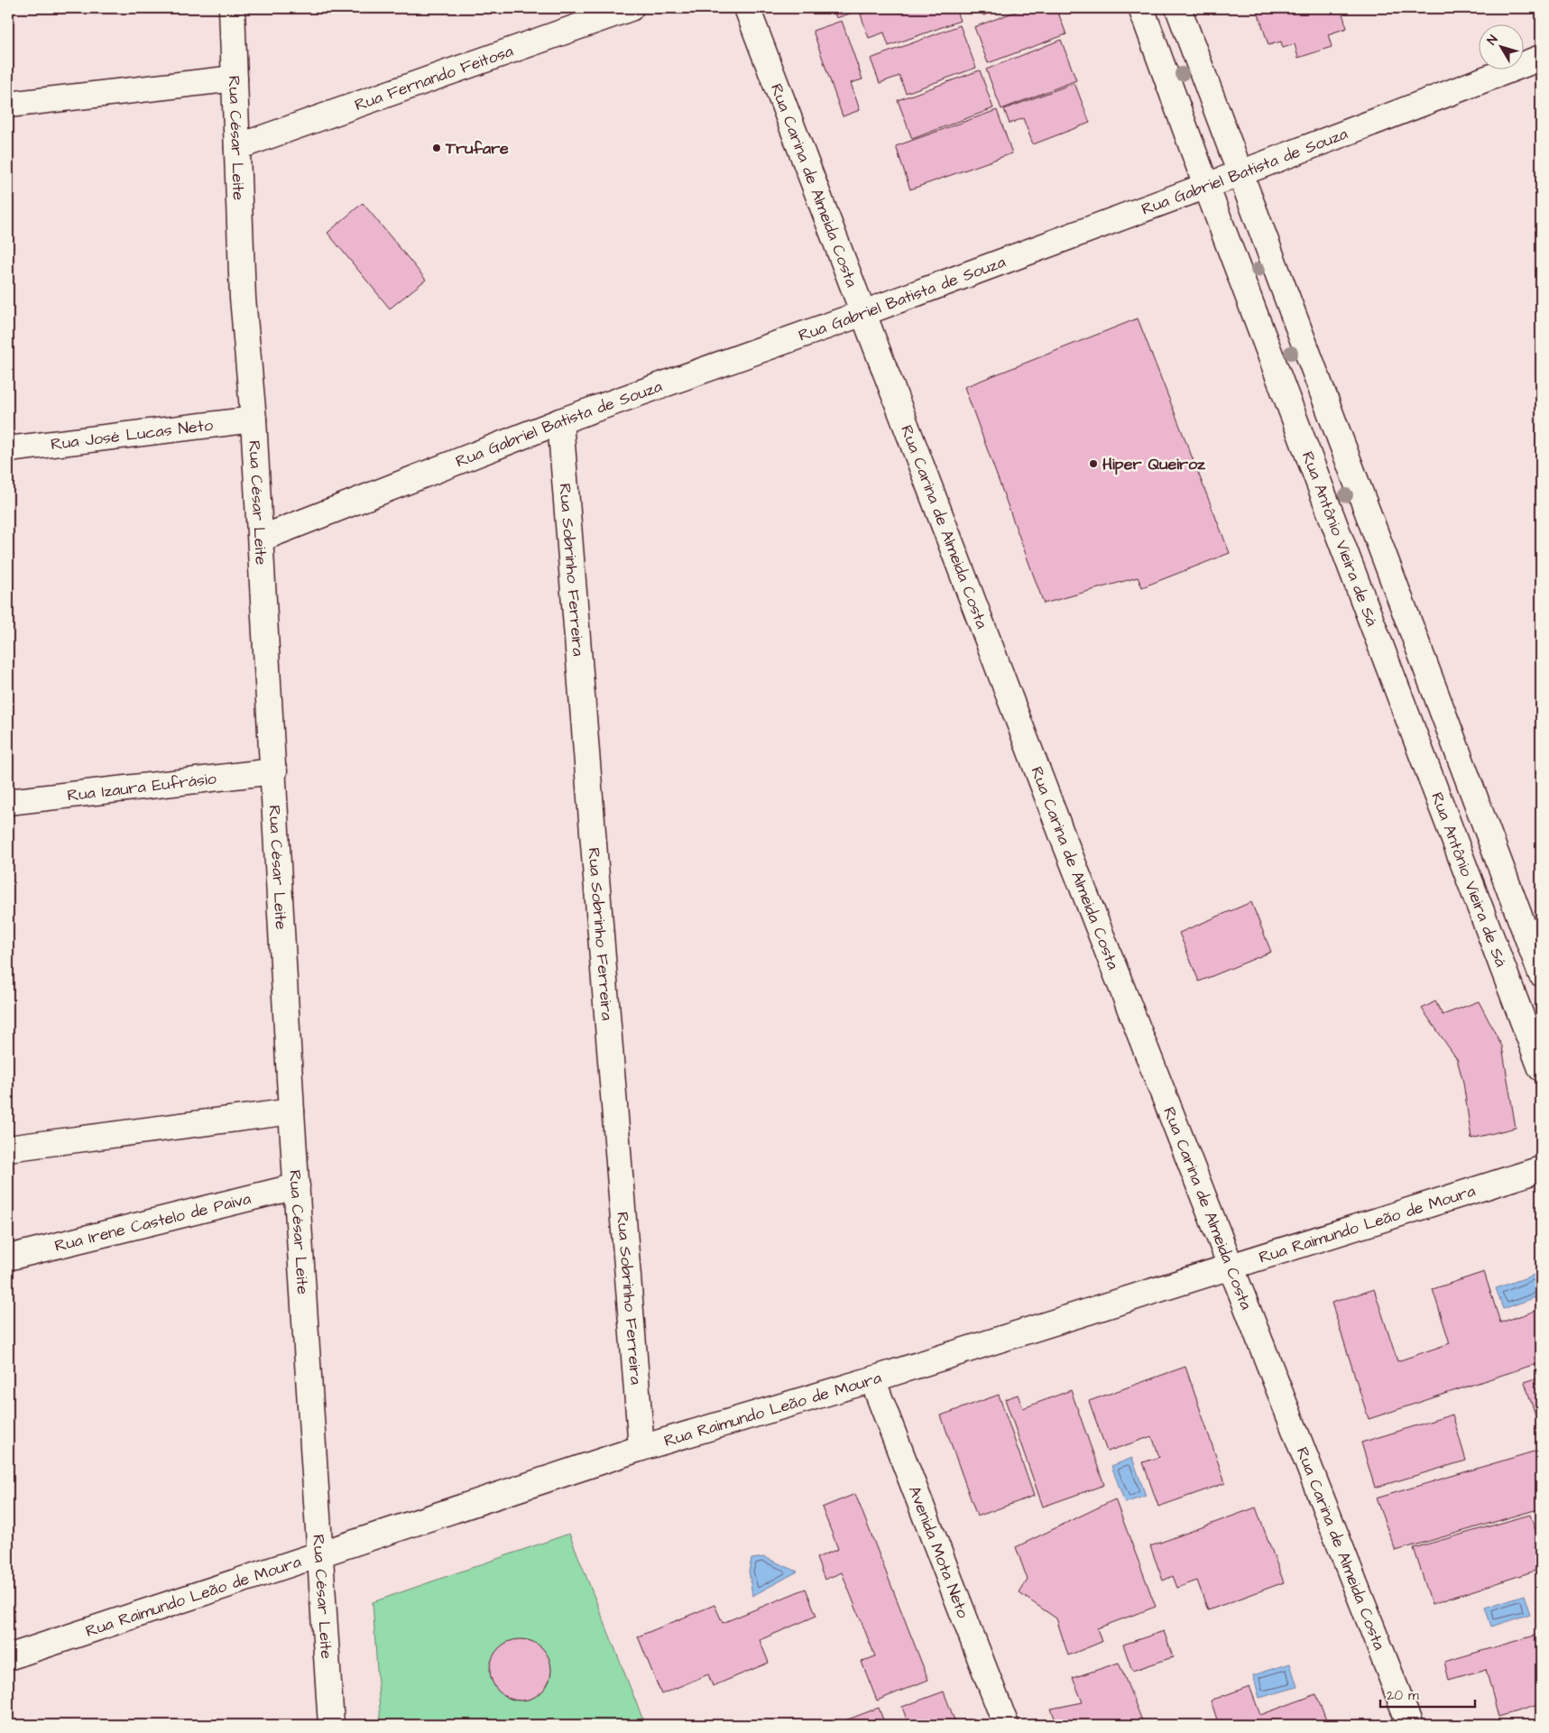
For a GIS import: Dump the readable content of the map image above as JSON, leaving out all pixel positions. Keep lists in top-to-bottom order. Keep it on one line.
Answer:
{"streets":{"street":["Rua Fernando Feitosa","Rua César Leite","Rua Gabriel Batista de Souza","Rua Carina de Almeida Costa","Rua José Lucas Neto","Rua Antônio Vieira de Sá","Rua Sobrinho Ferreira","Rua Izaura Eufrásio","Rua Irene Castelo de Paiva","Rua Raimundo Leão de Moura","Avenida Mota Neto"]},"crossings":[["Rua Fernando Feitosa","Rua César Leite"],["Rua César Leite","Rua Gabriel Batista de Souza"],["Rua César Leite","Rua José Lucas Neto"],["Rua César Leite","Rua Izaura Eufrásio"],["Rua César Leite","Rua Irene Castelo de Paiva"],["Rua César Leite","Rua Raimundo Leão de Moura"],["Rua Gabriel Batista de Souza","Rua Carina de Almeida Costa"],["Rua Gabriel Batista de Souza","Rua Antônio Vieira de Sá"],["Rua Gabriel Batista de Souza","Rua Sobrinho Ferreira"],["Rua Carina de Almeida Costa","Rua Raimundo Leão de Moura"],["Rua Sobrinho Ferreira","Rua Raimundo Leão de Moura"],["Rua Raimundo Leão de Moura","Avenida Mota Neto"]],"places":["Trufare","Hiper Queiroz"],"scale_bar":"20 m","north":"top left"}
